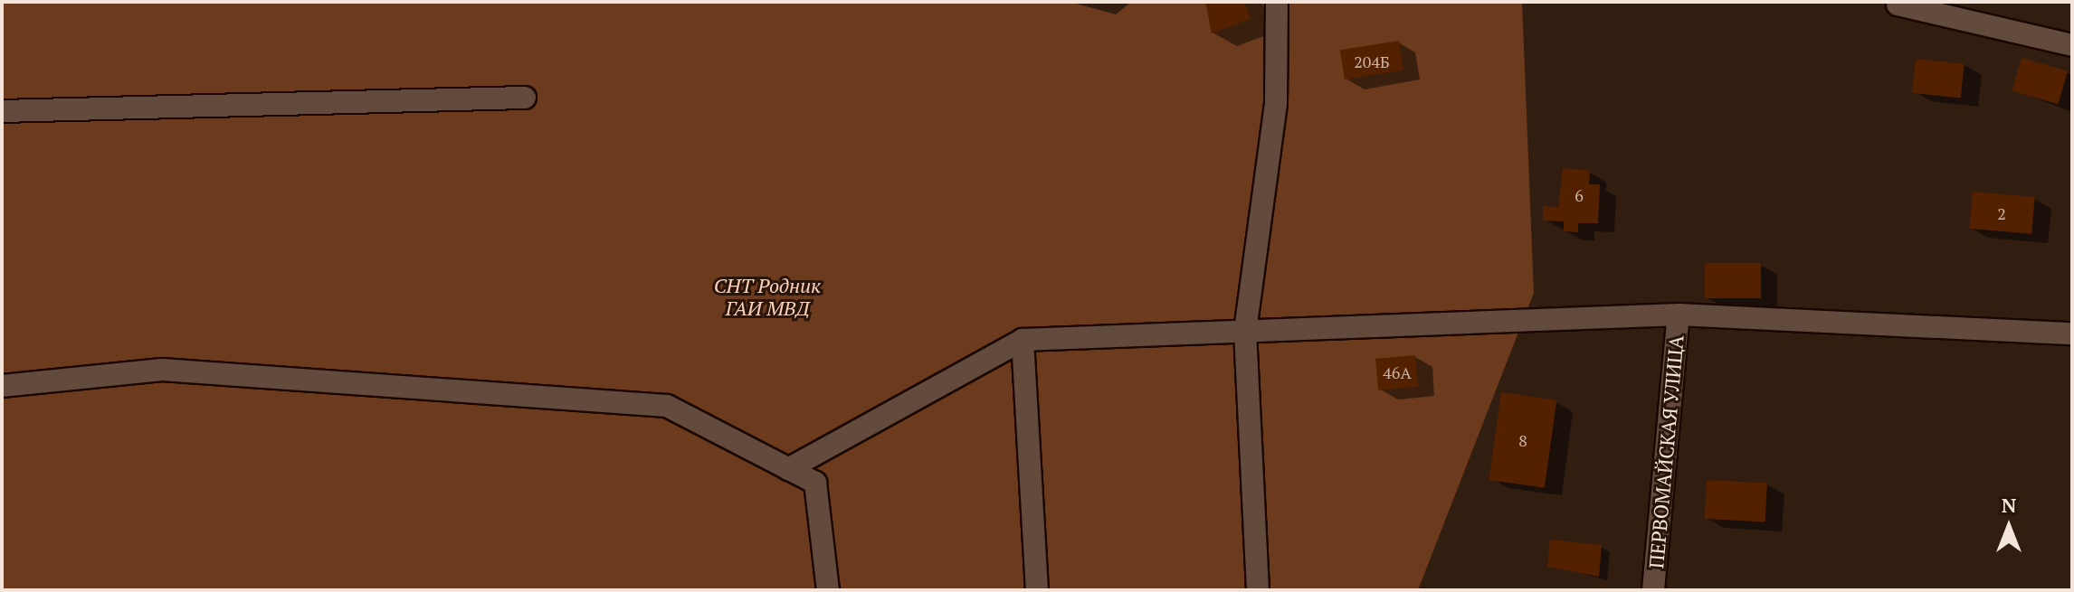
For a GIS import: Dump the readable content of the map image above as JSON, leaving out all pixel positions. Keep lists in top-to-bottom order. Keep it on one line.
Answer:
{"streets":{"street":["ПЕРВОМАЙСКАЯ УЛИЦА"]},"parks":["СНТ Родник ГАИ МВД"],"house_numbers":["204Б","6","2","46А","8"],"north":"top"}
